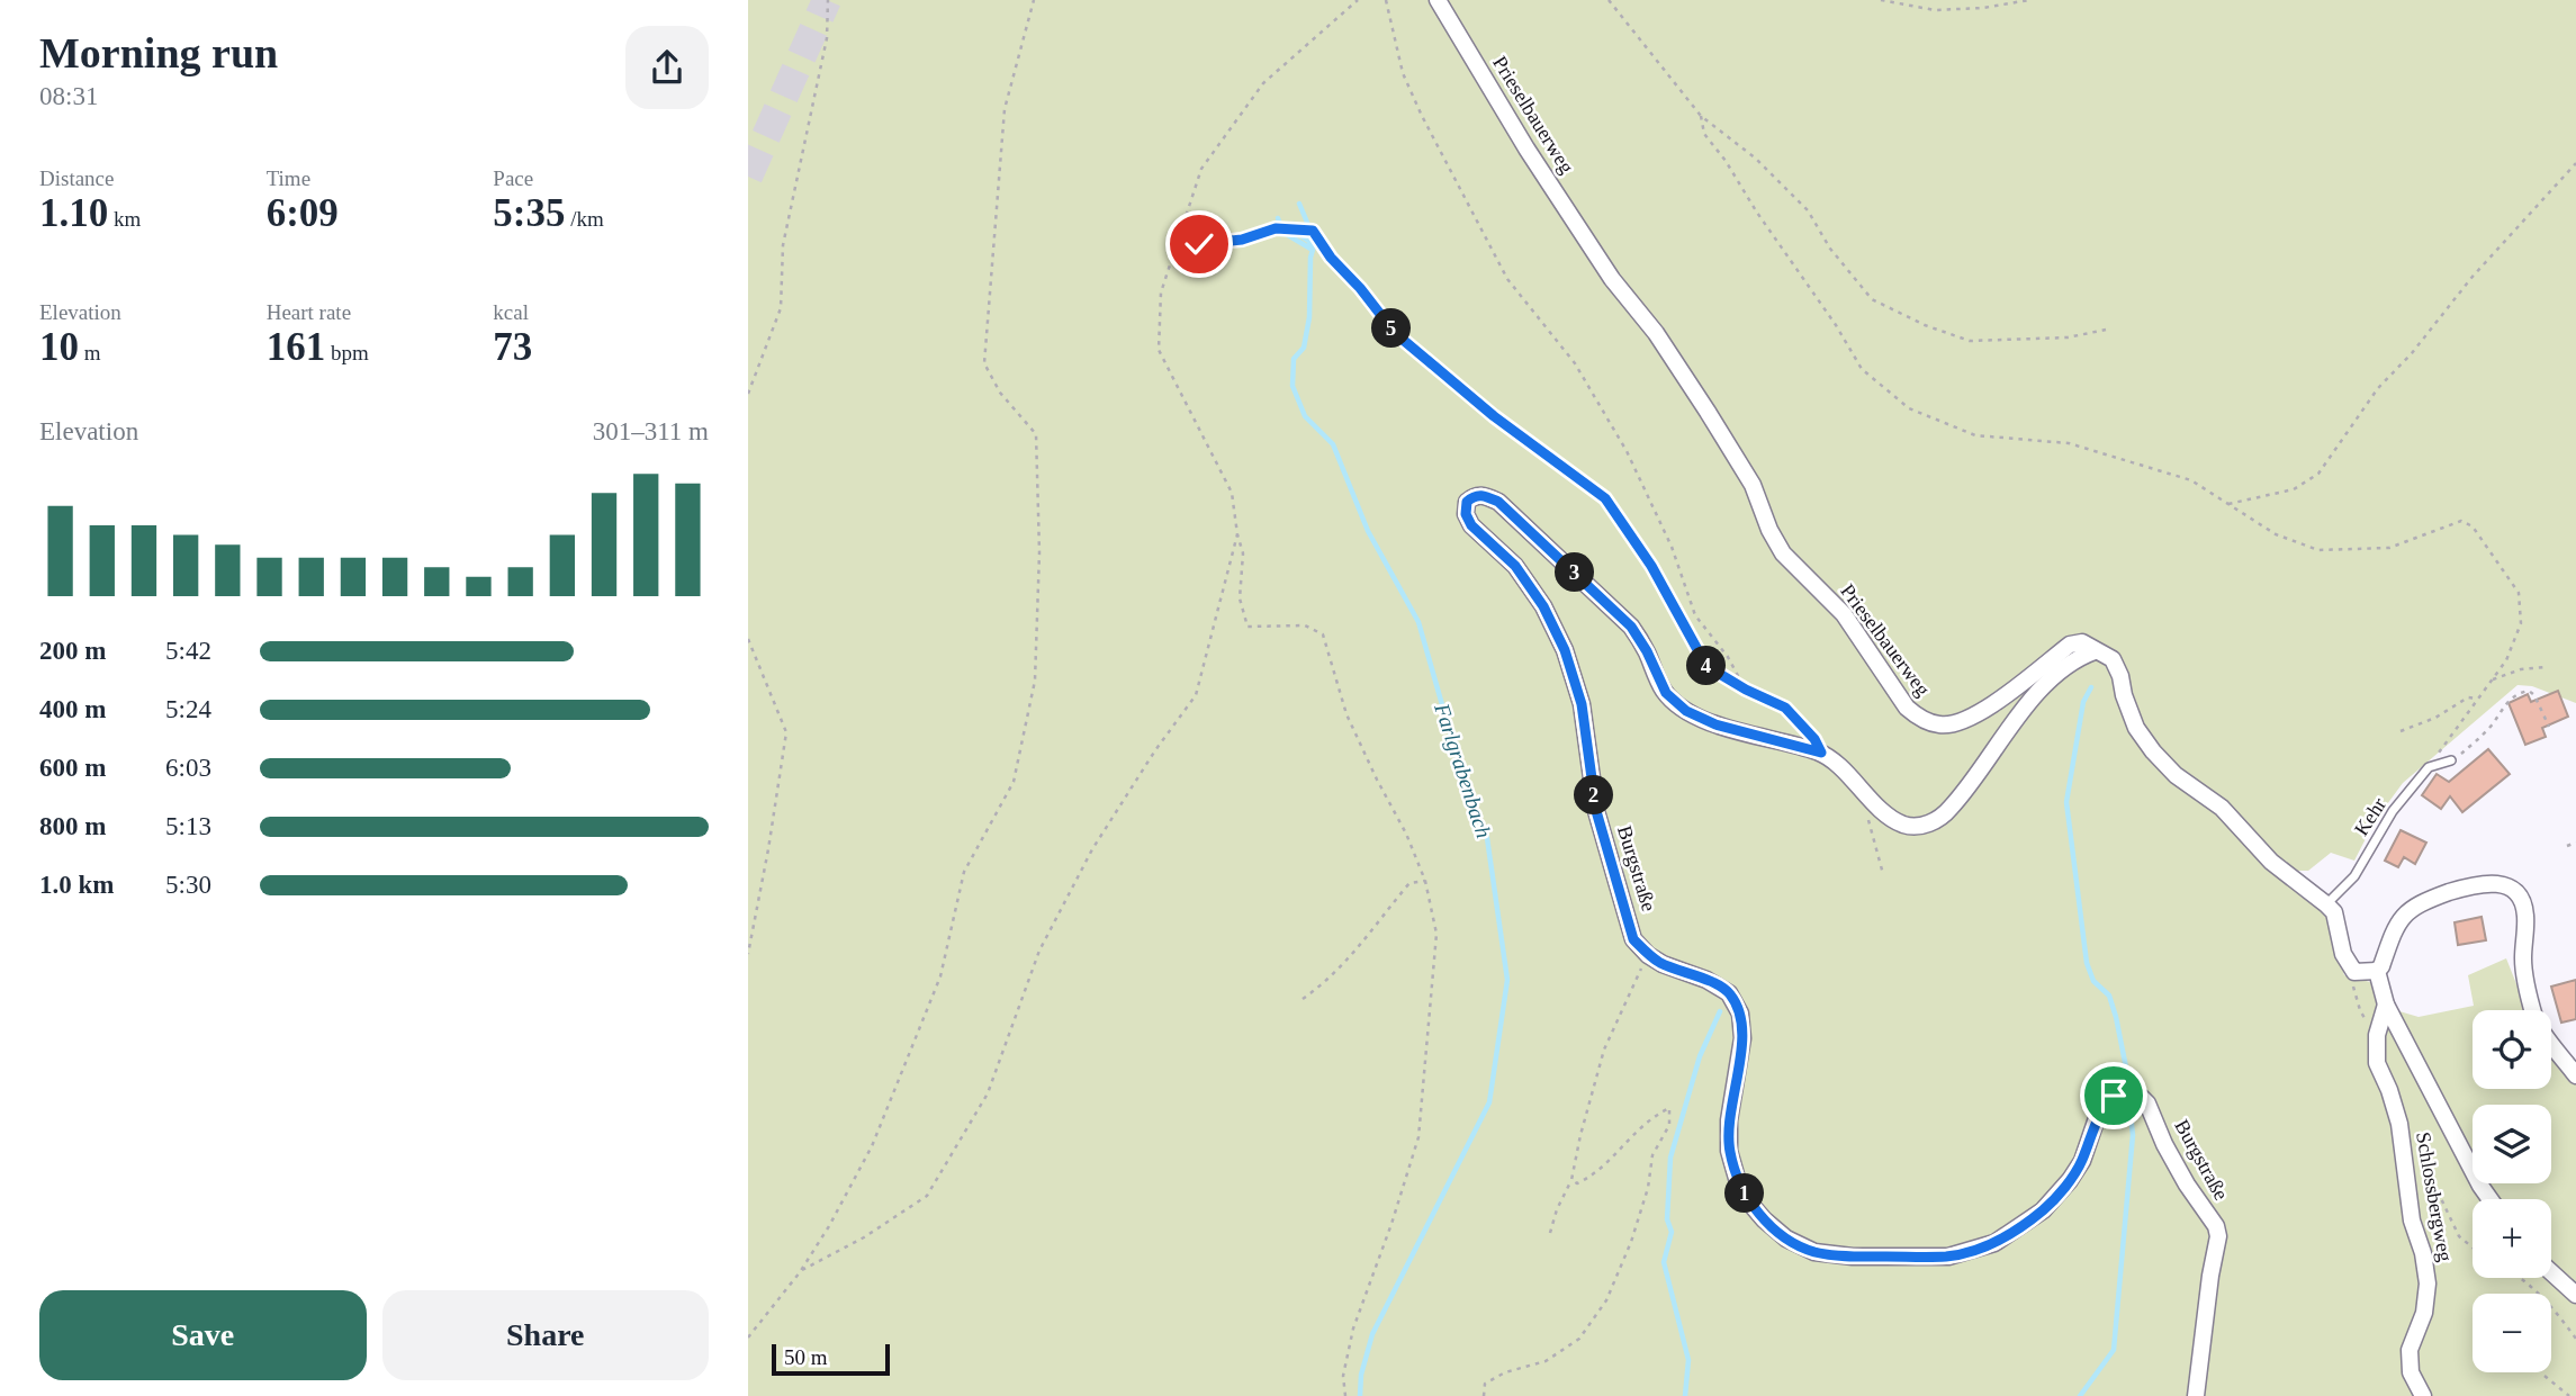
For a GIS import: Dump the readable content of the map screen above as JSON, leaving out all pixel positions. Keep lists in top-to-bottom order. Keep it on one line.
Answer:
{"streets":{"street":["Prieselbauerweg","Burgstraße","Schlossbergweg"],"lane":["Kehr"]},"crossings":[["Prieselbauerweg","Burgstraße"]],"water":["Farlgrabenbach"],"scale_bar":"50 m","page":{"heading":["Morning run","08:31"],"stats":[["Distance","1.10 km"],["Time","6:09"],["Pace","5:35 /km"],["Elevation","10 m"],["Heart rate","161 bpm"],["kcal","73"]],"pins":["5","3","4","2","1"],"chart":["Elevation","301–311 m"],"list":[{"name":"200 m","note":"5:42"},{"name":"400 m","note":"5:24"},{"name":"600 m","note":"6:03"},{"name":"800 m","note":"5:13"},{"name":"1.0 km","note":"5:30"}],"map_buttons":["+","−"],"buttons":["Save","Share"],"scale":"50 m"}}
